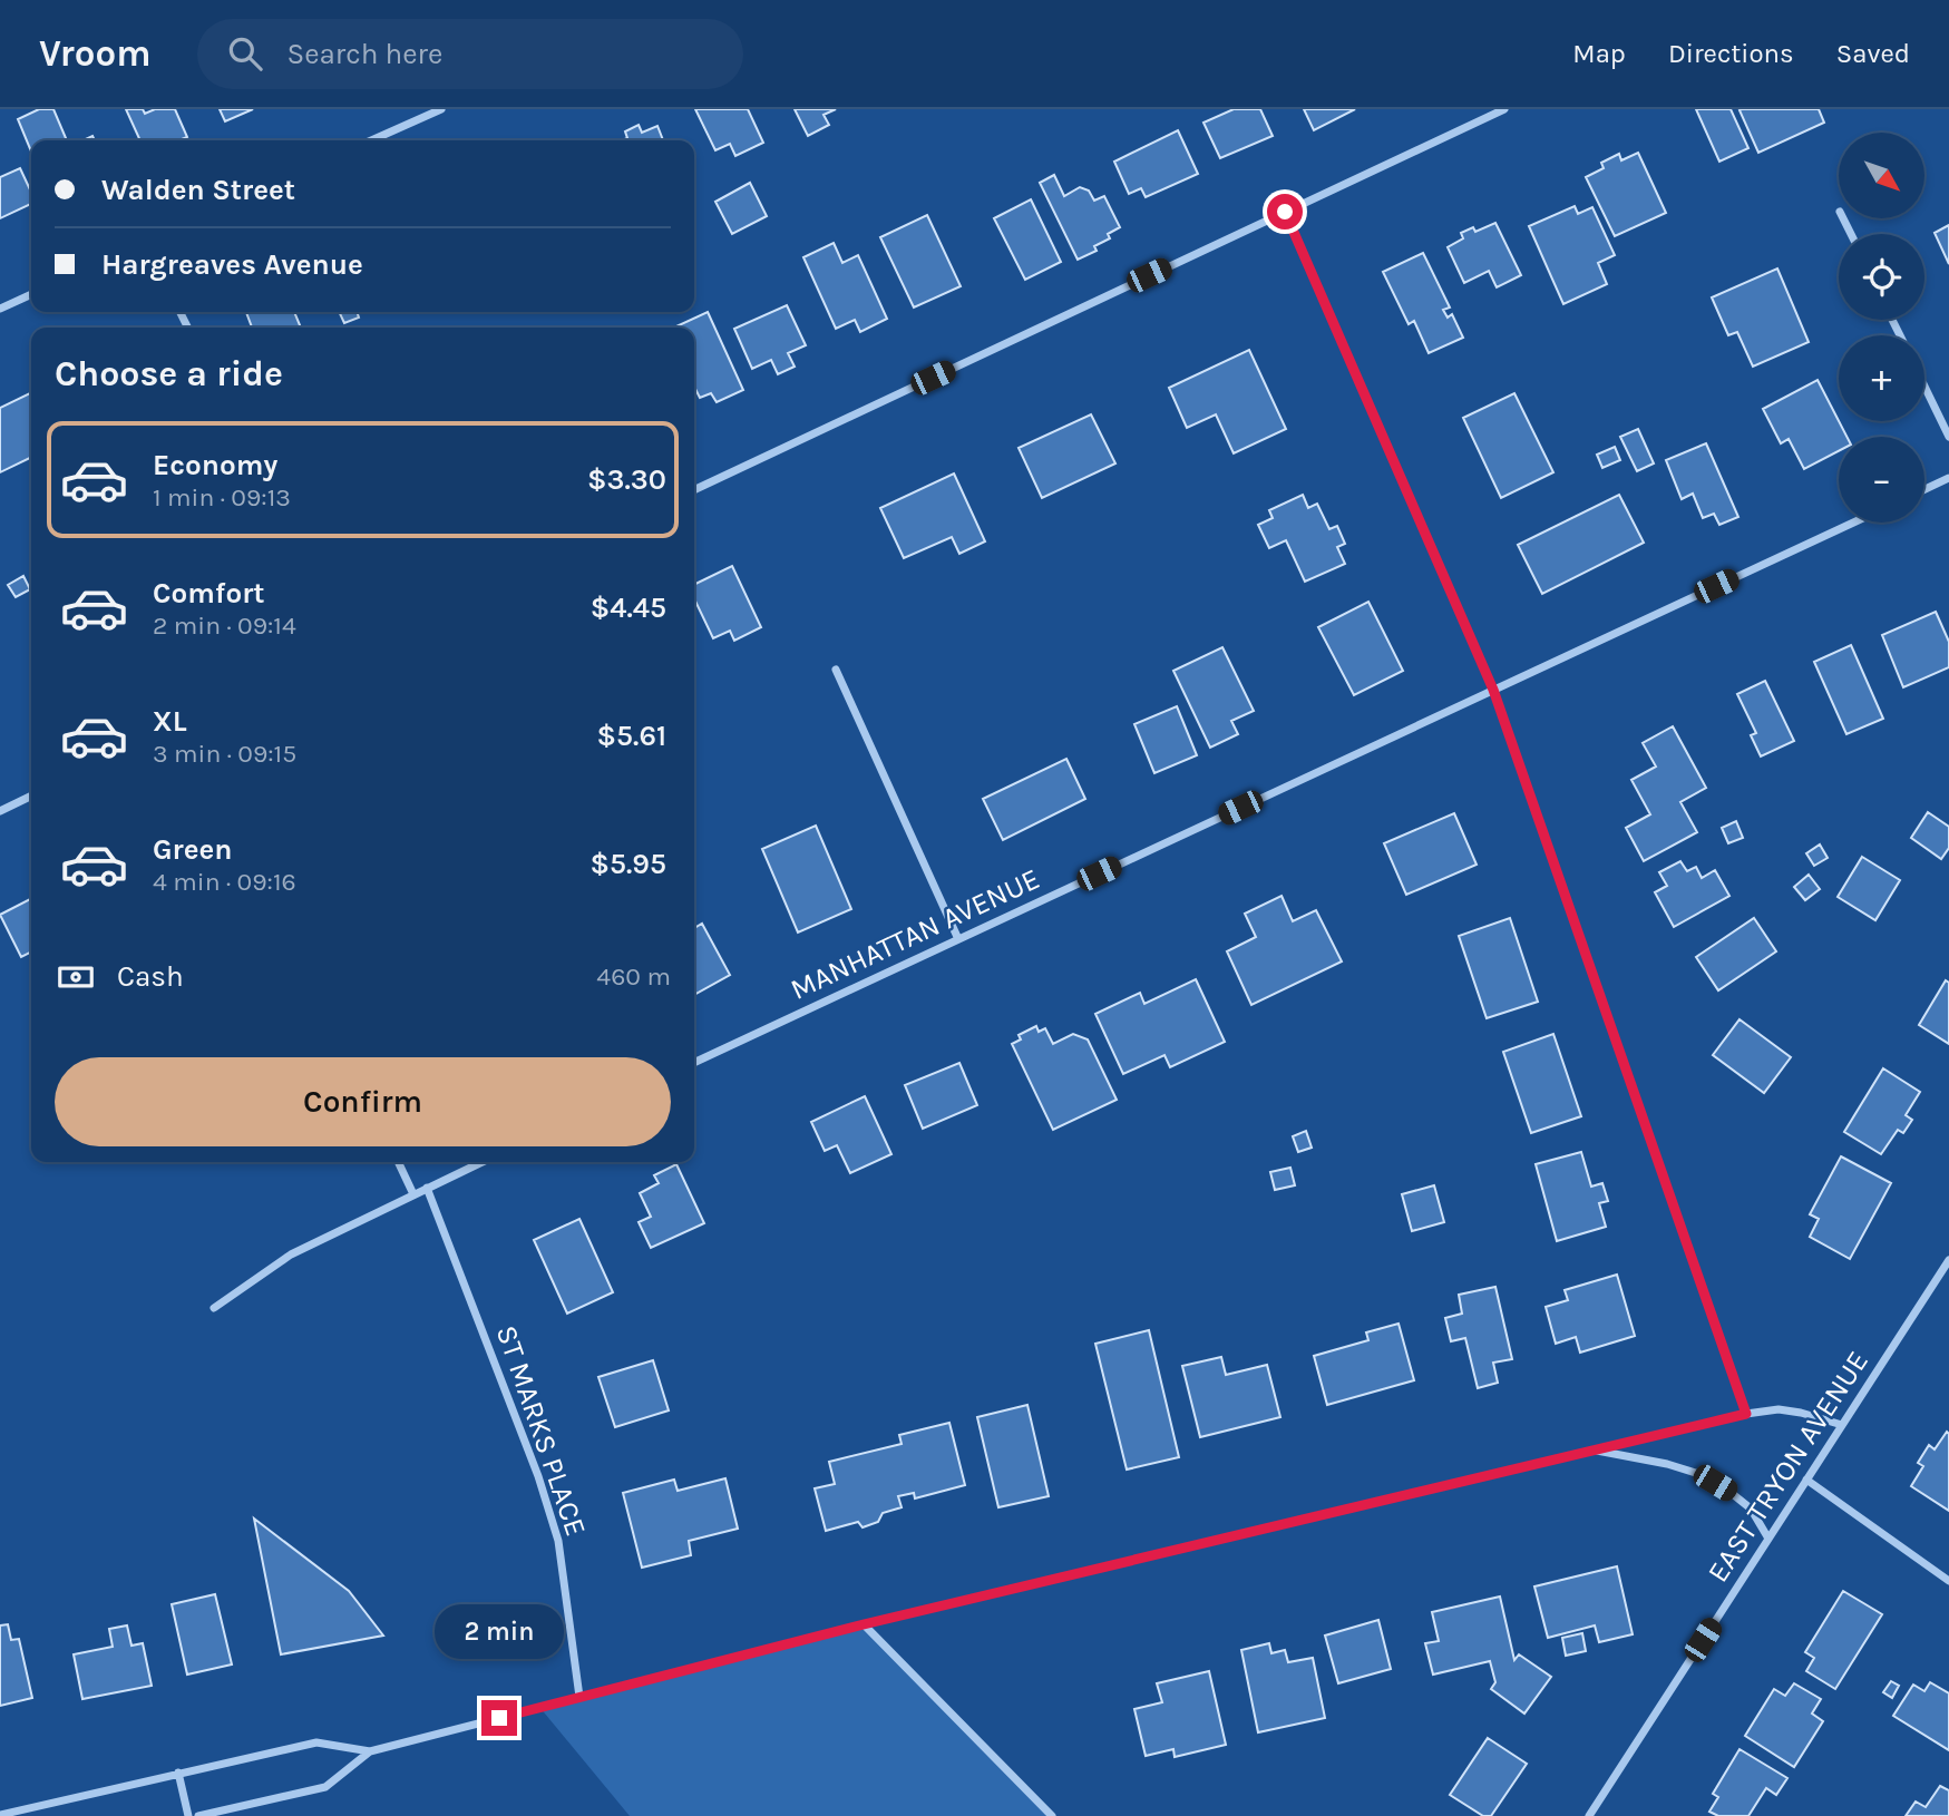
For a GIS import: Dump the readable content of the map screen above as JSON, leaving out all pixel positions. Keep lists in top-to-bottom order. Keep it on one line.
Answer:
{"streets":{"street":["MANHATTAN AVENUE","ST MARKS PLACE","EAST TRYON AVENUE"]},"north":"bottom right","page":{"header":"Vroom","search":"Search here","nav":["Map","Directions","Saved"],"map_buttons":["+","−"],"banner":["Walden Street","Hargreaves Avenue"],"heading":"Choose a ride","list":[{"name":"Economy","note":"1 min · 09:13","value":"$3.30"},{"name":"Comfort","note":"2 min · 09:14","value":"$4.45"},{"name":"XL","note":"3 min · 09:15","value":"$5.61"},{"name":"Green","note":"4 min · 09:16","value":"$5.95"}],"pay":["Cash","460 m"],"buttons":"Confirm","bubble":"2 min"}}
